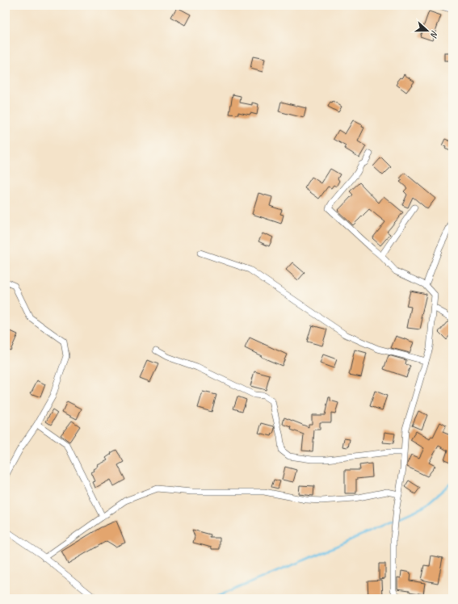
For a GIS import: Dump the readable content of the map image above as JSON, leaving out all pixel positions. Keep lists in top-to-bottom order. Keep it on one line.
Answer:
{"north":"right"}
